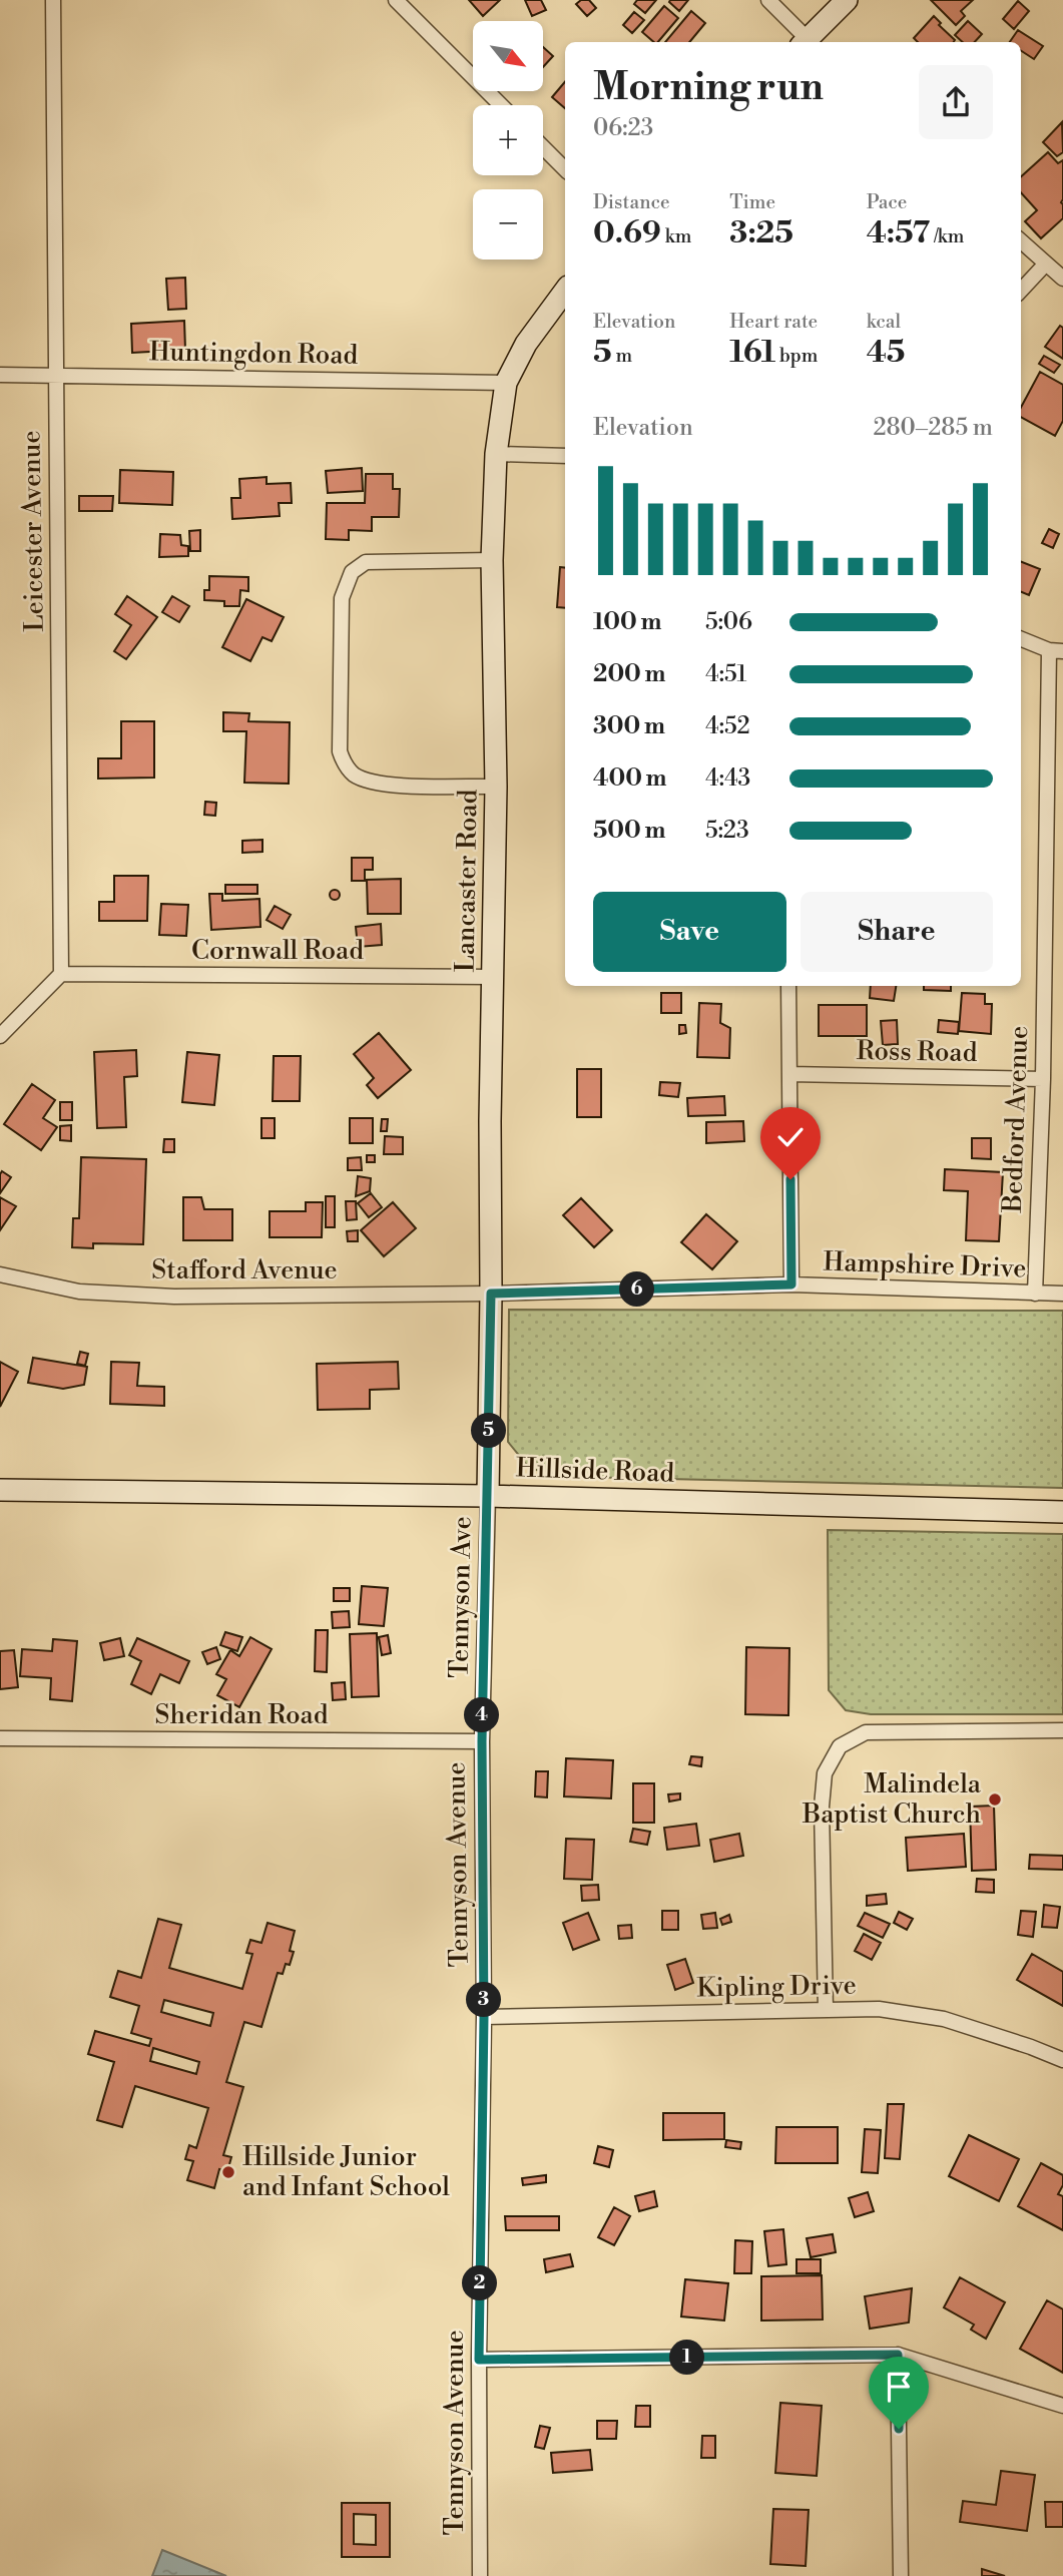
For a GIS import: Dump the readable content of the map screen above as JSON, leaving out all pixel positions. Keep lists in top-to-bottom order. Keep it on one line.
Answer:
{"streets":{"street":["Huntingdon Road","Leicester Avenue","Lancaster Road","Cornwall Road","Ross Road","Bedford Avenue","Hampshire Drive","Stafford Avenue","Hillside Road","Tennyson Ave","Sheridan Road","Tennyson Avenue","Kipling Drive"]},"crossings":[["Huntingdon Road","Leicester Avenue"],["Huntingdon Road","Lancaster Road"],["Leicester Avenue","Cornwall Road"],["Lancaster Road","Cornwall Road"],["Lancaster Road","Hampshire Drive"],["Lancaster Road","Stafford Avenue"],["Lancaster Road","Hillside Road"],["Lancaster Road","Tennyson Ave"],["Ross Road","Bedford Avenue"],["Bedford Avenue","Hampshire Drive"],["Hampshire Drive","Stafford Avenue"],["Hillside Road","Tennyson Ave"],["Tennyson Ave","Sheridan Road"],["Tennyson Ave","Tennyson Avenue"],["Sheridan Road","Tennyson Avenue"],["Tennyson Avenue","Kipling Drive"]],"places":["Malindela Baptist Church","Hillside Junior and Infant School"],"north":"bottom right","page":{"map_buttons":["+","−"],"heading":["Morning run","06:23"],"stats":[["Distance","0.69 km"],["Time","3:25"],["Pace","4:57 /km"],["Elevation","5 m"],["Heart rate","161 bpm"],["kcal","45"]],"chart":["Elevation","280–285 m"],"list":[{"name":"100 m","note":"5:06"},{"name":"200 m","note":"4:51"},{"name":"300 m","note":"4:52"},{"name":"400 m","note":"4:43"},{"name":"500 m","note":"5:23"}],"buttons":["Save","Share"],"pins":["6","5","4","3","2","1"]}}
